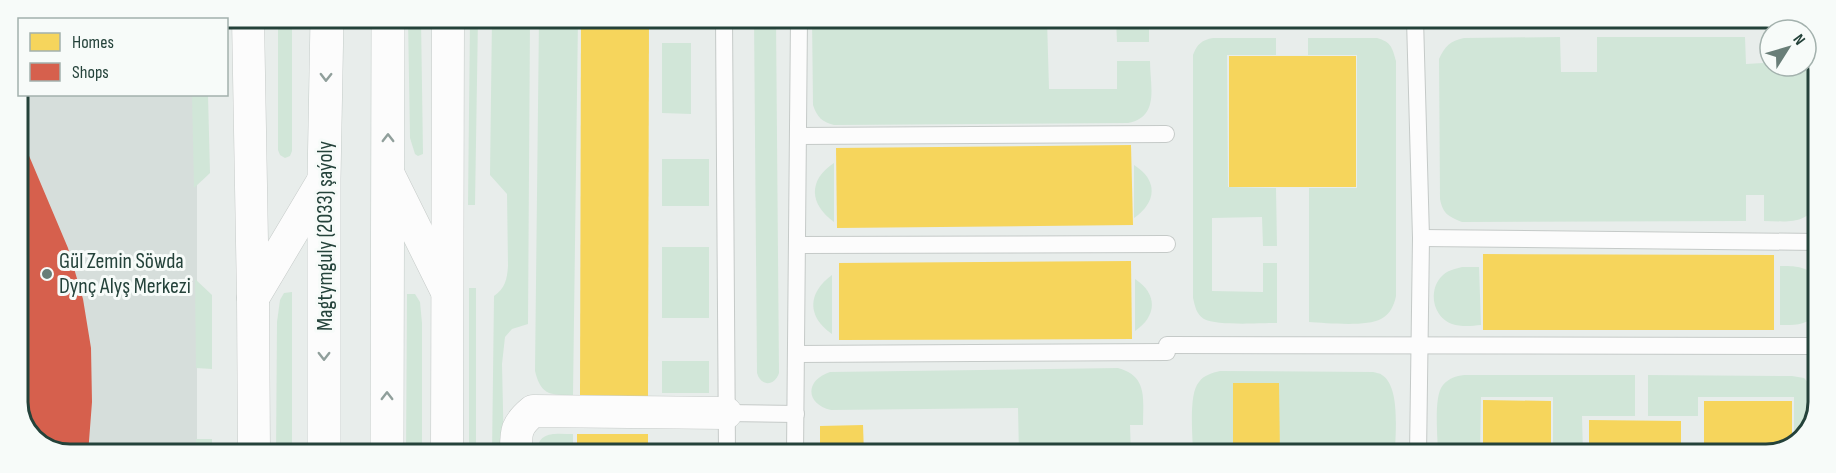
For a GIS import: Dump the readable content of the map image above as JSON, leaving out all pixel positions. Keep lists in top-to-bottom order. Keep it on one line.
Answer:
{"streets":{"main road":["Magtymguly (2033) şaýoly"]},"places":["Gül Zemin Söwda Dynç Alyş Merkezi"],"legend":["Homes","Shops"],"north":"top right"}
